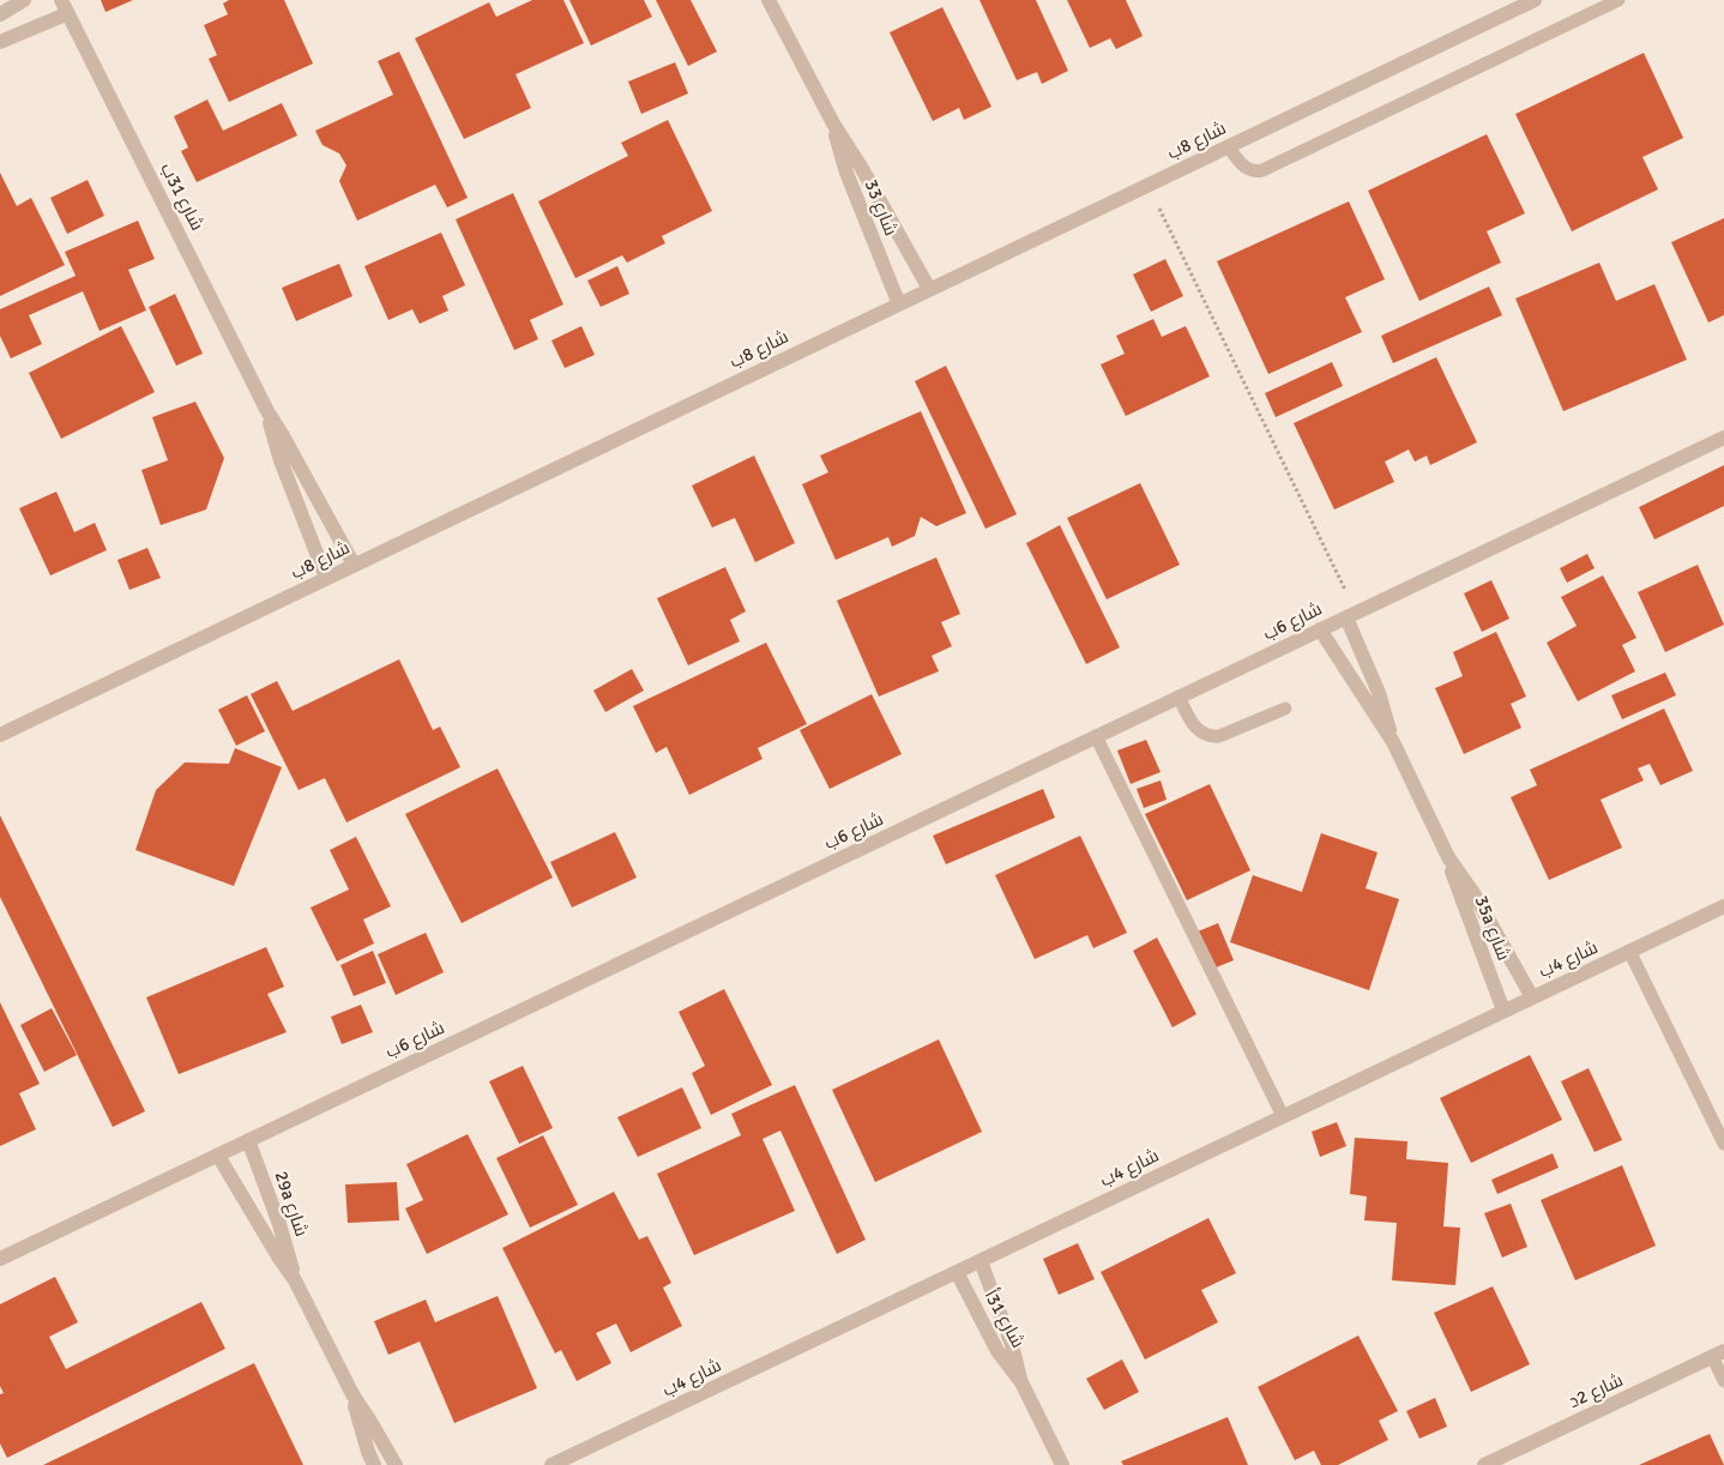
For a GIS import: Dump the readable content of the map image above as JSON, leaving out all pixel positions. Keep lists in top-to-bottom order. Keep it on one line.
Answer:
{"streets":{"street":["شارع 8ب","شارع 31ب","شارع 33","شارع 6ب","35a شارع","شارع 4ب","29a شارع","شارع 31أ","شارع 2د"]},"crossings":[["شارع 8ب","شارع 31ب"],["شارع 8ب","شارع 33"],["شارع 6ب","35a شارع"],["شارع 6ب","29a شارع"],["35a شارع","شارع 4ب"],["شارع 4ب","شارع 31أ"]]}
